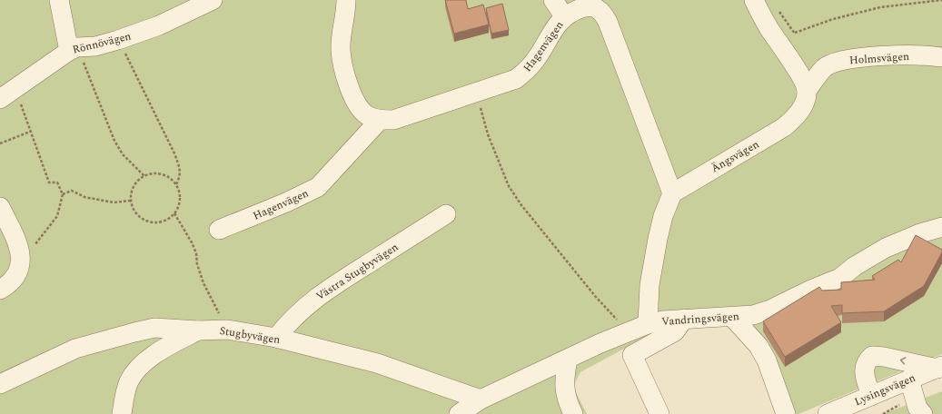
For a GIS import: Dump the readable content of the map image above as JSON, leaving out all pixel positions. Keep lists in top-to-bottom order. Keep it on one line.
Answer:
{"streets":{"street":["Rönnövägen","Hagenvägen","Holmsvägen","Ängsvägen","Västra Stugbyvägen","Vandringsvägen","Stugbyvägen","Lysingsvägen"]},"crossings":[["Hagenvägen","Ängsvägen"],["Holmsvägen","Ängsvägen"],["Västra Stugbyvägen","Stugbyvägen"],["Vandringsvägen","Stugbyvägen"]]}
